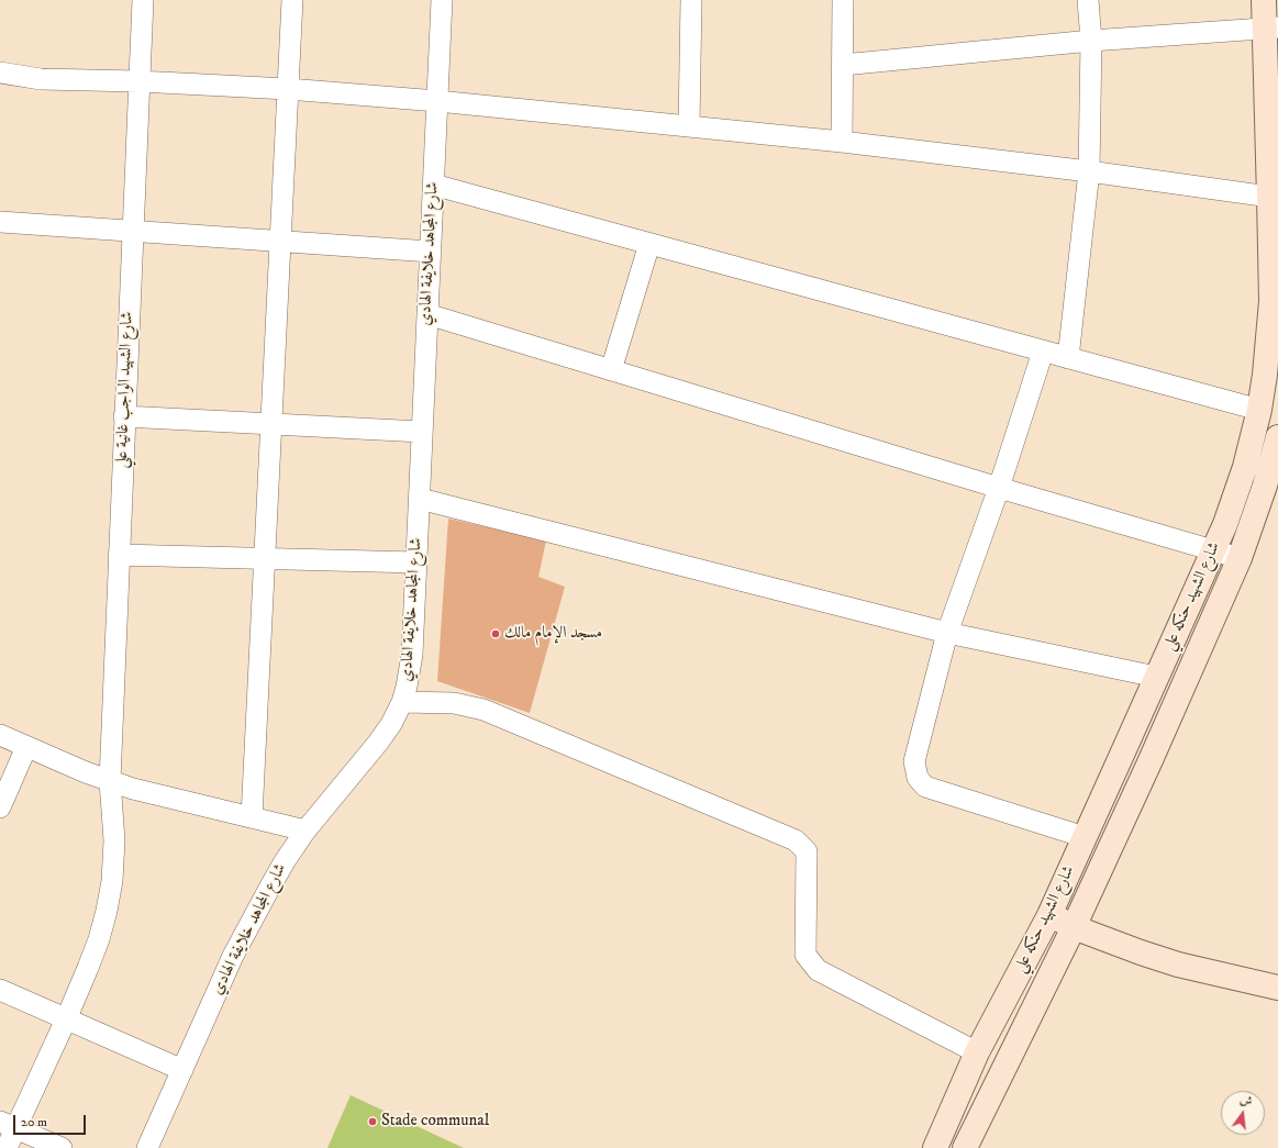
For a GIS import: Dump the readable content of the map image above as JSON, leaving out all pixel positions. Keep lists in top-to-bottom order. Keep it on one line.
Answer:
{"streets":{"main road":["شارع الشهيد حنكه علي"],"street":["شارع المجاهد خلايفة الهادي","شارع الشهيد الواجب غانية علي"]},"places":["مسجد الإمام مالك","Stade communal"],"scale_bar":"20 m","north":"top"}
